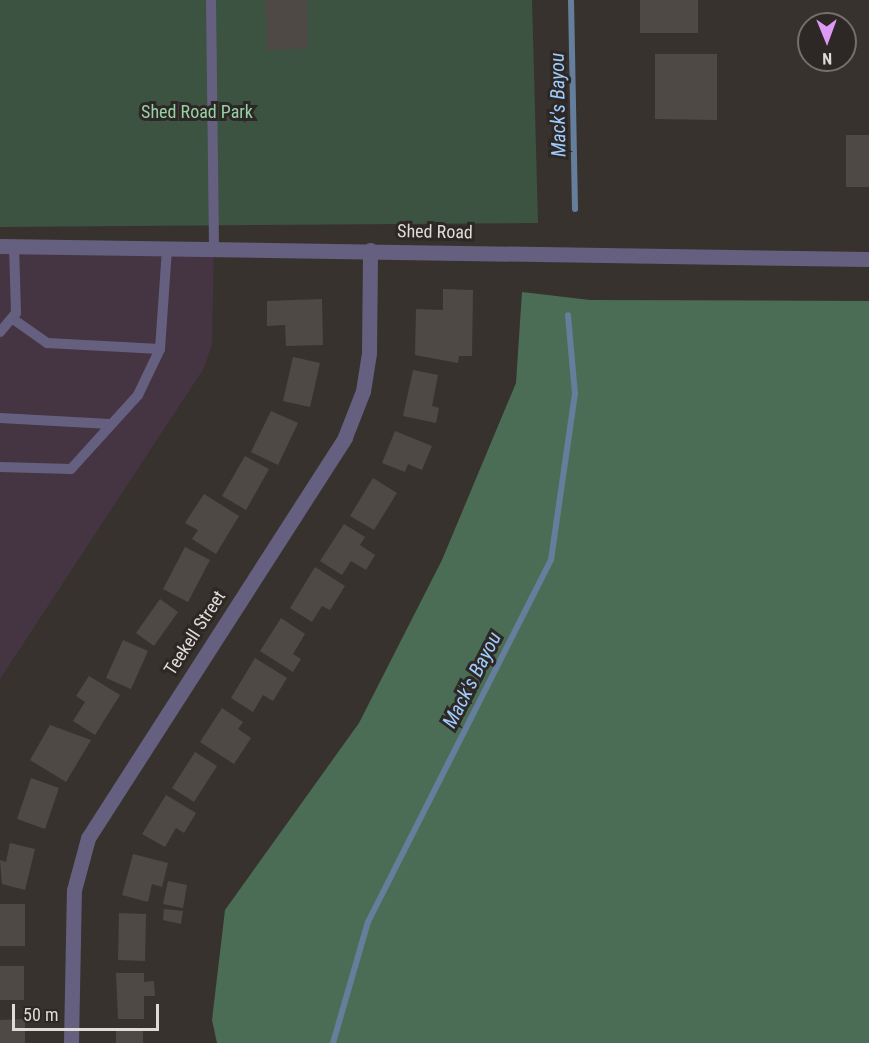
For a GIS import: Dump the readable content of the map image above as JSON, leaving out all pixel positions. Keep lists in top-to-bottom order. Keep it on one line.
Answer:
{"streets":{"street":["Shed Road","Teekell Street"]},"crossings":[["Shed Road","Teekell Street"]],"water":["Mack's Bayou"],"parks":["Shed Road Park"],"scale_bar":"50 m","north":"bottom"}
